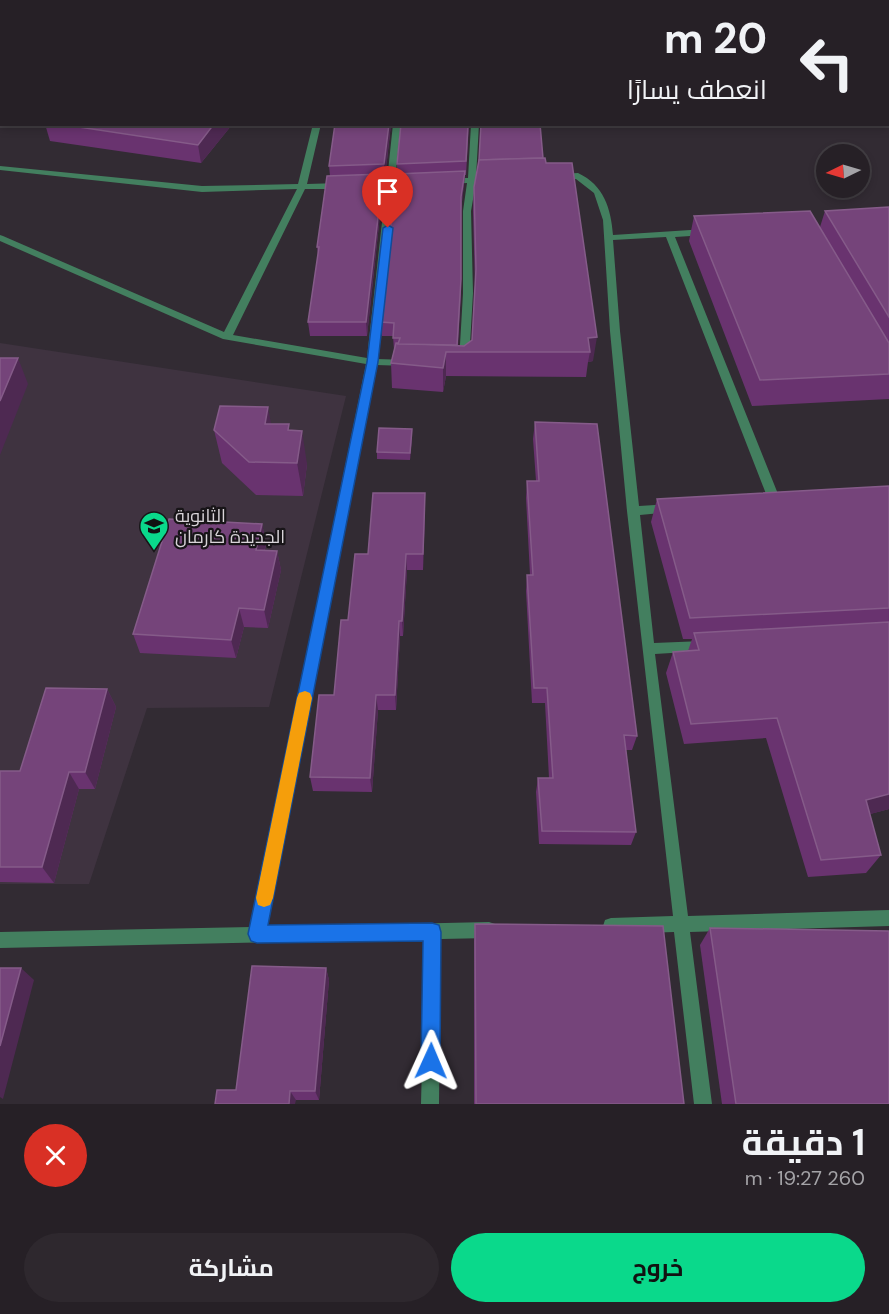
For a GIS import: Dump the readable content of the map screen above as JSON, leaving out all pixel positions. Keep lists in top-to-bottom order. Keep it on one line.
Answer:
{"places":{"school or university":["الثانوية الجديدة كارمان"]},"north":"left","page":{"turn":["20 m","انعطف يسارًا"],"heading":["1 دقيقة","260 m · 19:27"],"buttons":["خروج","مشاركة"]}}
